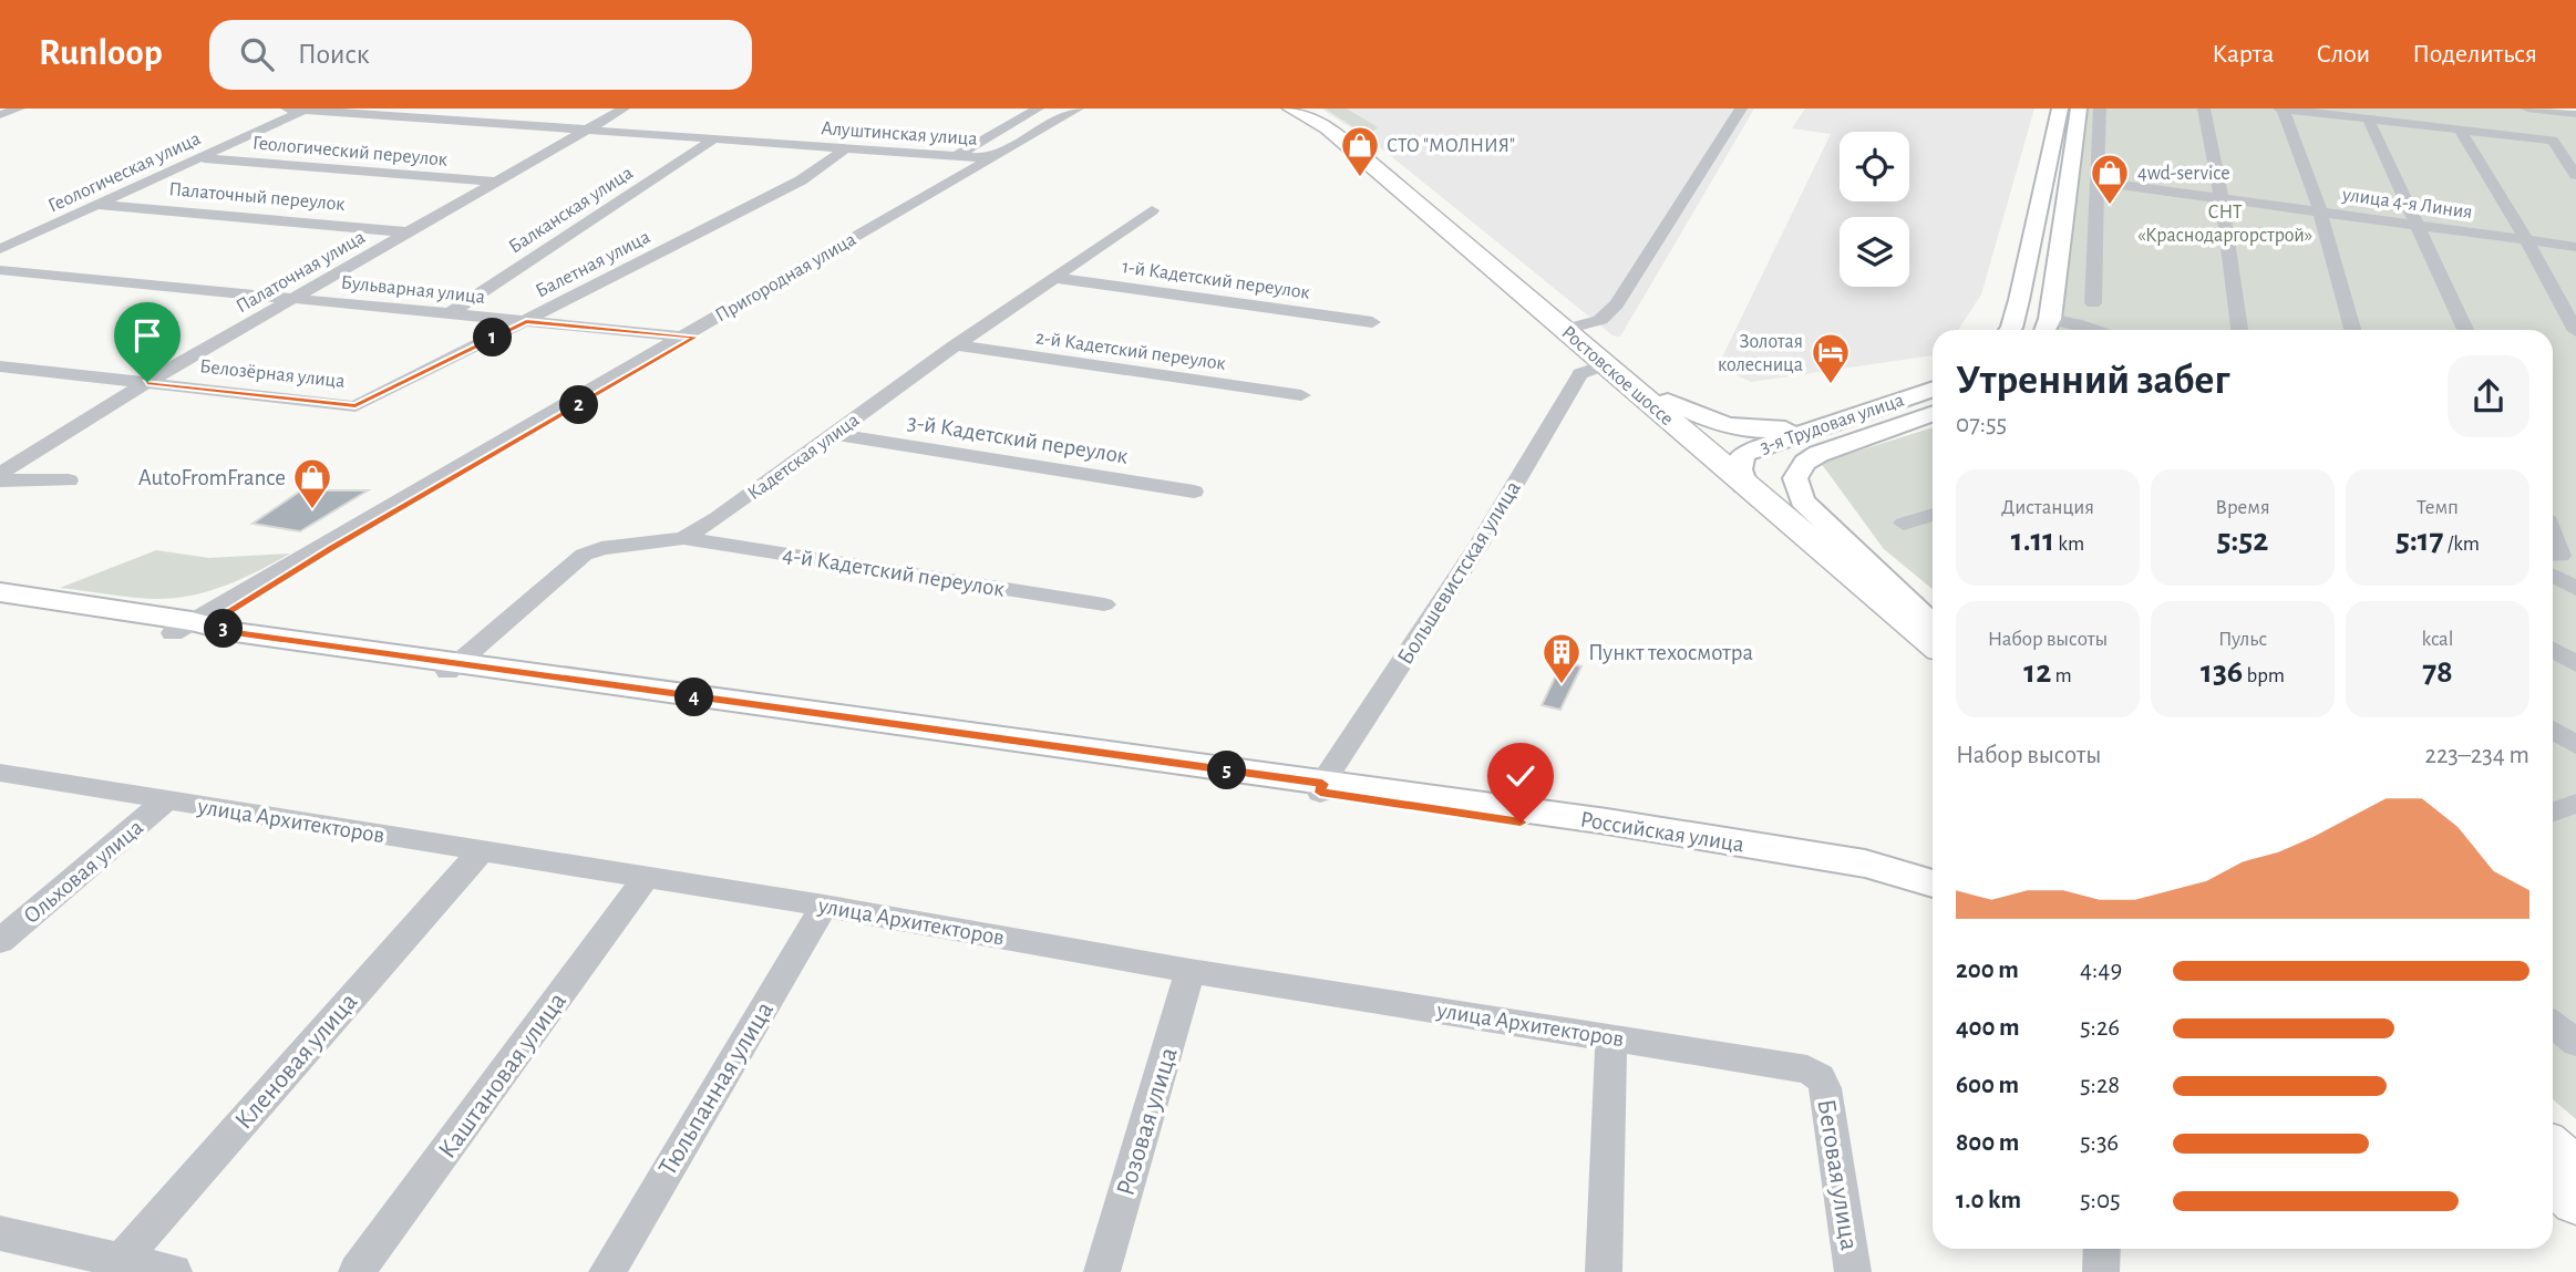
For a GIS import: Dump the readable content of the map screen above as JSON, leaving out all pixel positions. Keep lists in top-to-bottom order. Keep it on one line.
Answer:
{"streets":{"highway":["Ростовское шоссе"],"main road":["3-я Трудовая улица","Российская улица"],"street":["Алуштинская улица","Геологический переулок","Геологическая улица","Палаточный переулок","улица 4-я Линия","Балканская улица","Балетная улица","Палаточная улица","Пригородная улица","1-й Кадетский переулок","Бульварная улица","2-й Кадетский переулок","Белозёрная улица","3-й Кадетский переулок","Кадетская улица","4-й Кадетский переулок","Большевистская улица","улица Архитекторов","Ольховая улица","Кленовая улица","Каштановая улица","Тюльпанная улица","Розовая улица","Беговая улица"]},"crossings":[["Алуштинская улица","Геологическая улица"],["Алуштинская улица","Балканская улица"],["Алуштинская улица","Балетная улица"],["Алуштинская улица","Палаточная улица"],["Алуштинская улица","Пригородная улица"],["Геологический переулок","Геологическая улица"],["Геологический переулок","Палаточная улица"],["Геологическая улица","Палаточный переулок"],["Палаточный переулок","Палаточная улица"],["Балканская улица","Бульварная улица"],["Балетная улица","Бульварная улица"],["Балетная улица","Белозёрная улица"],["Палаточная улица","Бульварная улица"],["Палаточная улица","Белозёрная улица"],["Пригородная улица","Бульварная улица"],["Пригородная улица","Российская улица"],["1-й Кадетский переулок","Кадетская улица"],["2-й Кадетский переулок","Кадетская улица"],["Ростовское шоссе","3-я Трудовая улица"],["Ростовское шоссе","Большевистская улица"],["3-й Кадетский переулок","Кадетская улица"],["Кадетская улица","4-й Кадетский переулок"],["Кадетская улица","Российская улица"],["Большевистская улица","Российская улица"],["улица Архитекторов","Ольховая улица"],["улица Архитекторов","Кленовая улица"],["улица Архитекторов","Каштановая улица"],["улица Архитекторов","Тюльпанная улица"],["улица Архитекторов","Розовая улица"],["улица Архитекторов","Беговая улица"]],"parks":["СНТ «Краснодаргорстрой»"],"places":{"shop":["СТО \"МОЛНИЯ\"","4wd-service","AutoFromFrance"],"hotel":["Золотая колесница"],"building":["Пункт техосмотра"]},"page":{"header":"Runloop","search":"Поиск","nav":["Карта","Слои","Поделиться"],"pins":["1","2","3","4","5"],"heading":["Утренний забег","07:55"],"stats":[["Дистанция","1.11 km"],["Время","5:52"],["Темп","5:17 /km"],["Набор высоты","12 m"],["Пульс","136 bpm"],["kcal","78"]],"chart":["Набор высоты","223–234 m"],"list":[{"name":"200 m","note":"4:49"},{"name":"400 m","note":"5:26"},{"name":"600 m","note":"5:28"},{"name":"800 m","note":"5:36"},{"name":"1.0 km","note":"5:05"}]}}
